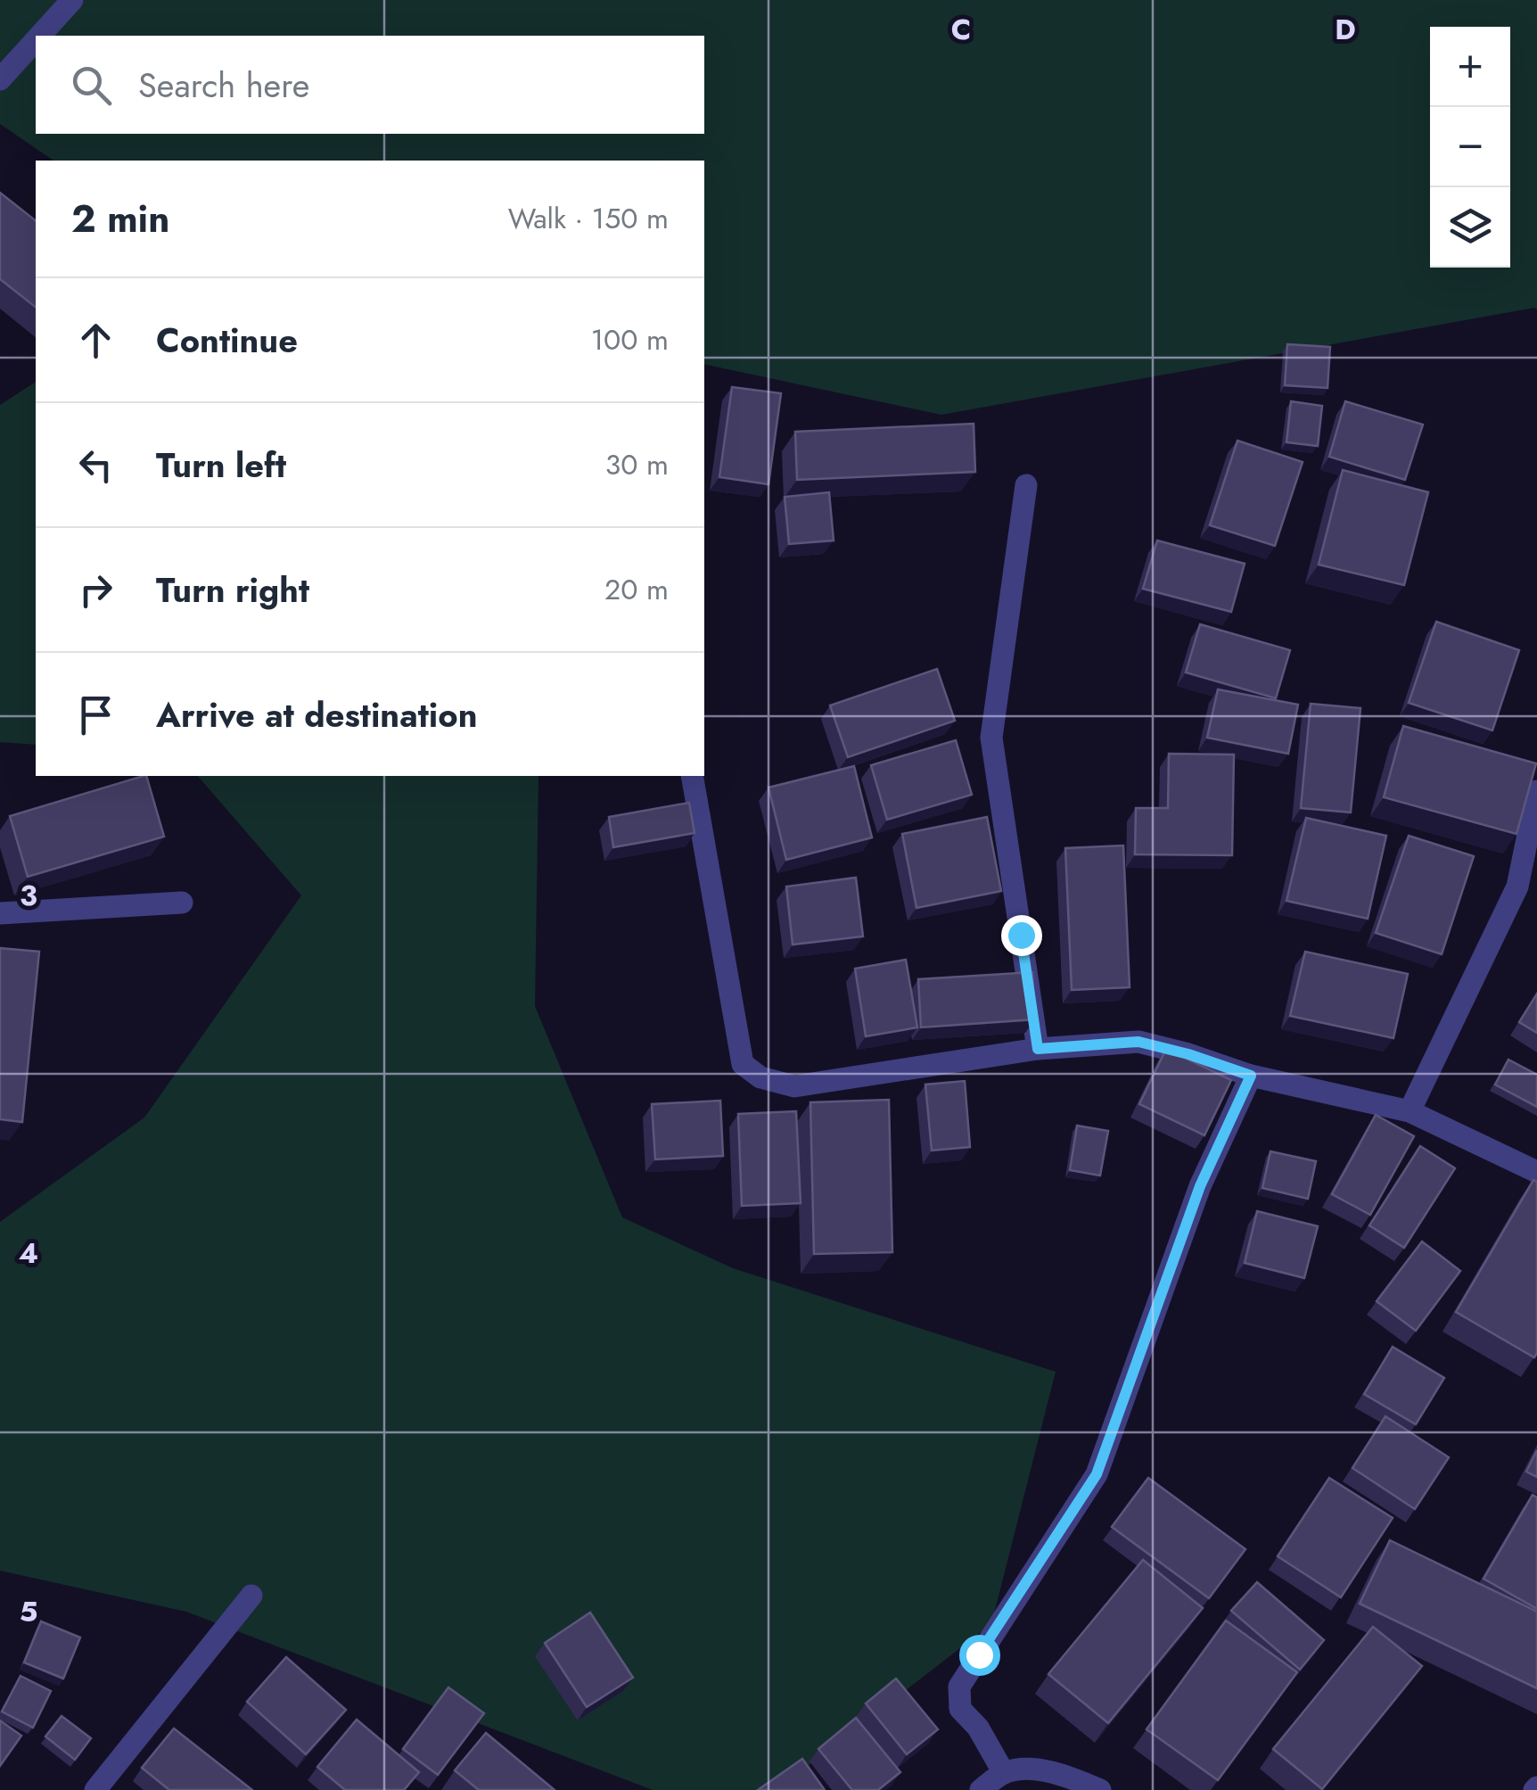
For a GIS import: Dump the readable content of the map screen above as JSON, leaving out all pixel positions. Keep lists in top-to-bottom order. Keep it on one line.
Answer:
{"page":{"map_buttons":["+","−"],"search":"Search here","heading":["2 min","Walk · 150 m"],"list":[["Continue","100 m"],["Turn left","30 m"],["Turn right","20 m"],"Arrive at destination"]},"grid":{"columns":["C","D"],"rows":["3","4","5"]}}
